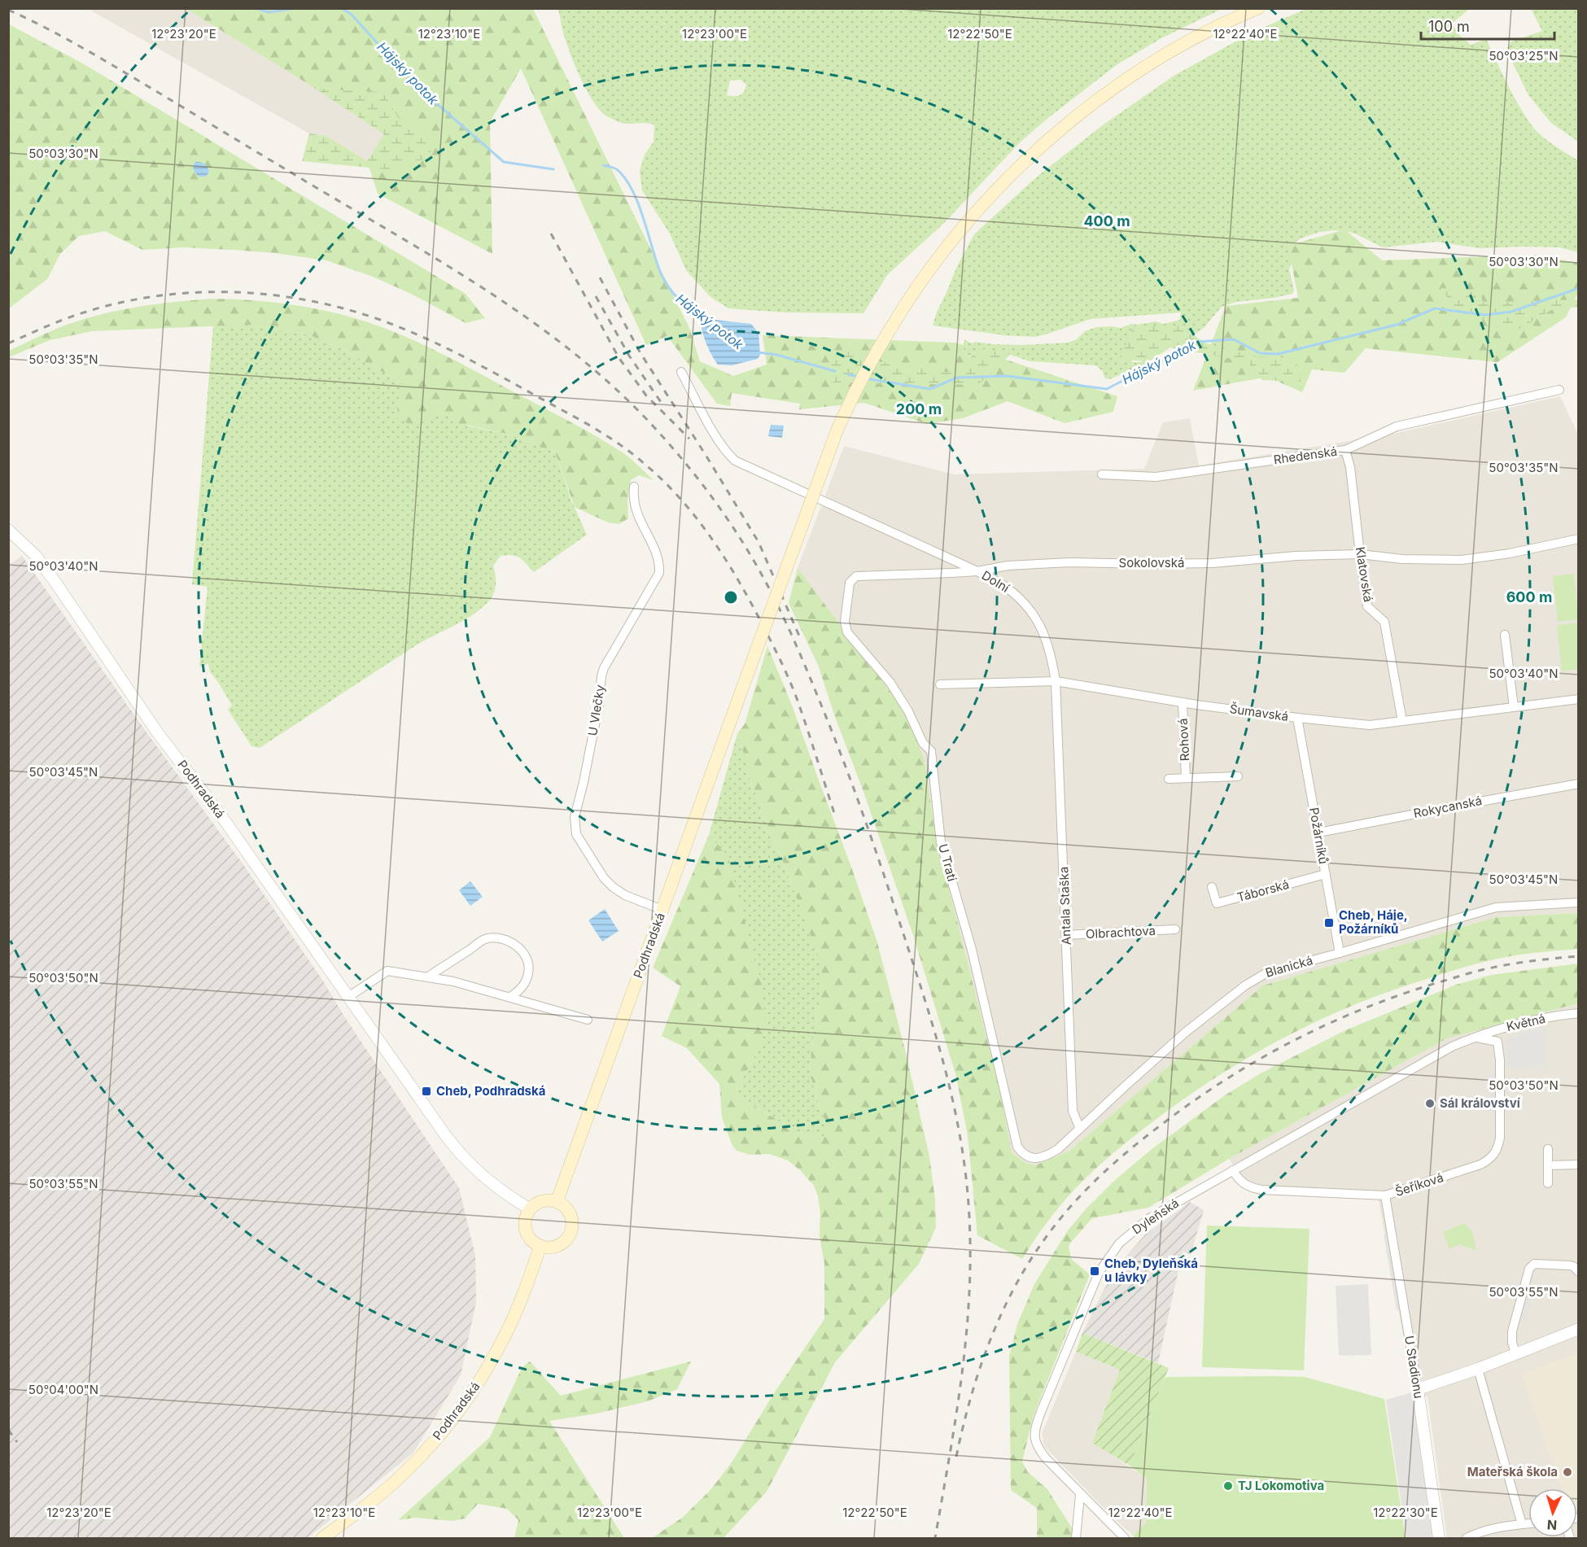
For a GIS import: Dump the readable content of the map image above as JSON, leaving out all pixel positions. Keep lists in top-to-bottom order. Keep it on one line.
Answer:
{"streets":{"main road":["Podhradská"],"street":["Rhedenská","Sokolovská","Klatovská","Dolní","U Vlečky","Šumavská","Rohová","Rokycanská","Požárníků","U Trati","Táborská","Antala Staška","Olbrachtova","Blanická","Květná","Šeříková","Dyleňská","U Stadionu"]},"crossings":[["Rhedenská","Klatovská"],["Sokolovská","Klatovská"],["Sokolovská","Dolní"],["Klatovská","Šumavská"],["Dolní","Šumavská"],["Dolní","U Trati"],["Dolní","Antala Staška"],["U Vlečky","Podhradská"],["Šumavská","Rohová"],["Šumavská","Požárníků"],["Šumavská","Antala Staška"],["Rokycanská","Požárníků"],["Požárníků","Táborská"],["Požárníků","Blanická"],["U Trati","Blanická"],["Antala Staška","Olbrachtova"],["Antala Staška","Blanická"],["Květná","Dyleňská"],["Šeříková","Dyleňská"],["Šeříková","U Stadionu"]],"water":["Hájský potok"],"places":{"transit":["Cheb, Háje, Požárníků","Cheb, Podhradská","Cheb, Dyleňská u lávky"],"other":["Sál království","Mateřská škola","TJ Lokomotiva"]},"scale_bar":"100 m","north":"bottom","coordinates":["12°23'20\"E","12°23'10\"E","12°23'00\"E","12°22'50\"E","12°22'40\"E","50°03'25\"N","50°03'30\"N","50°03'35\"N","50°03'40\"N","50°03'45\"N","50°03'50\"N","50°03'55\"N","50°04'00\"N","12°22'30\"E"],"rings":["400 m","200 m","600 m"]}
